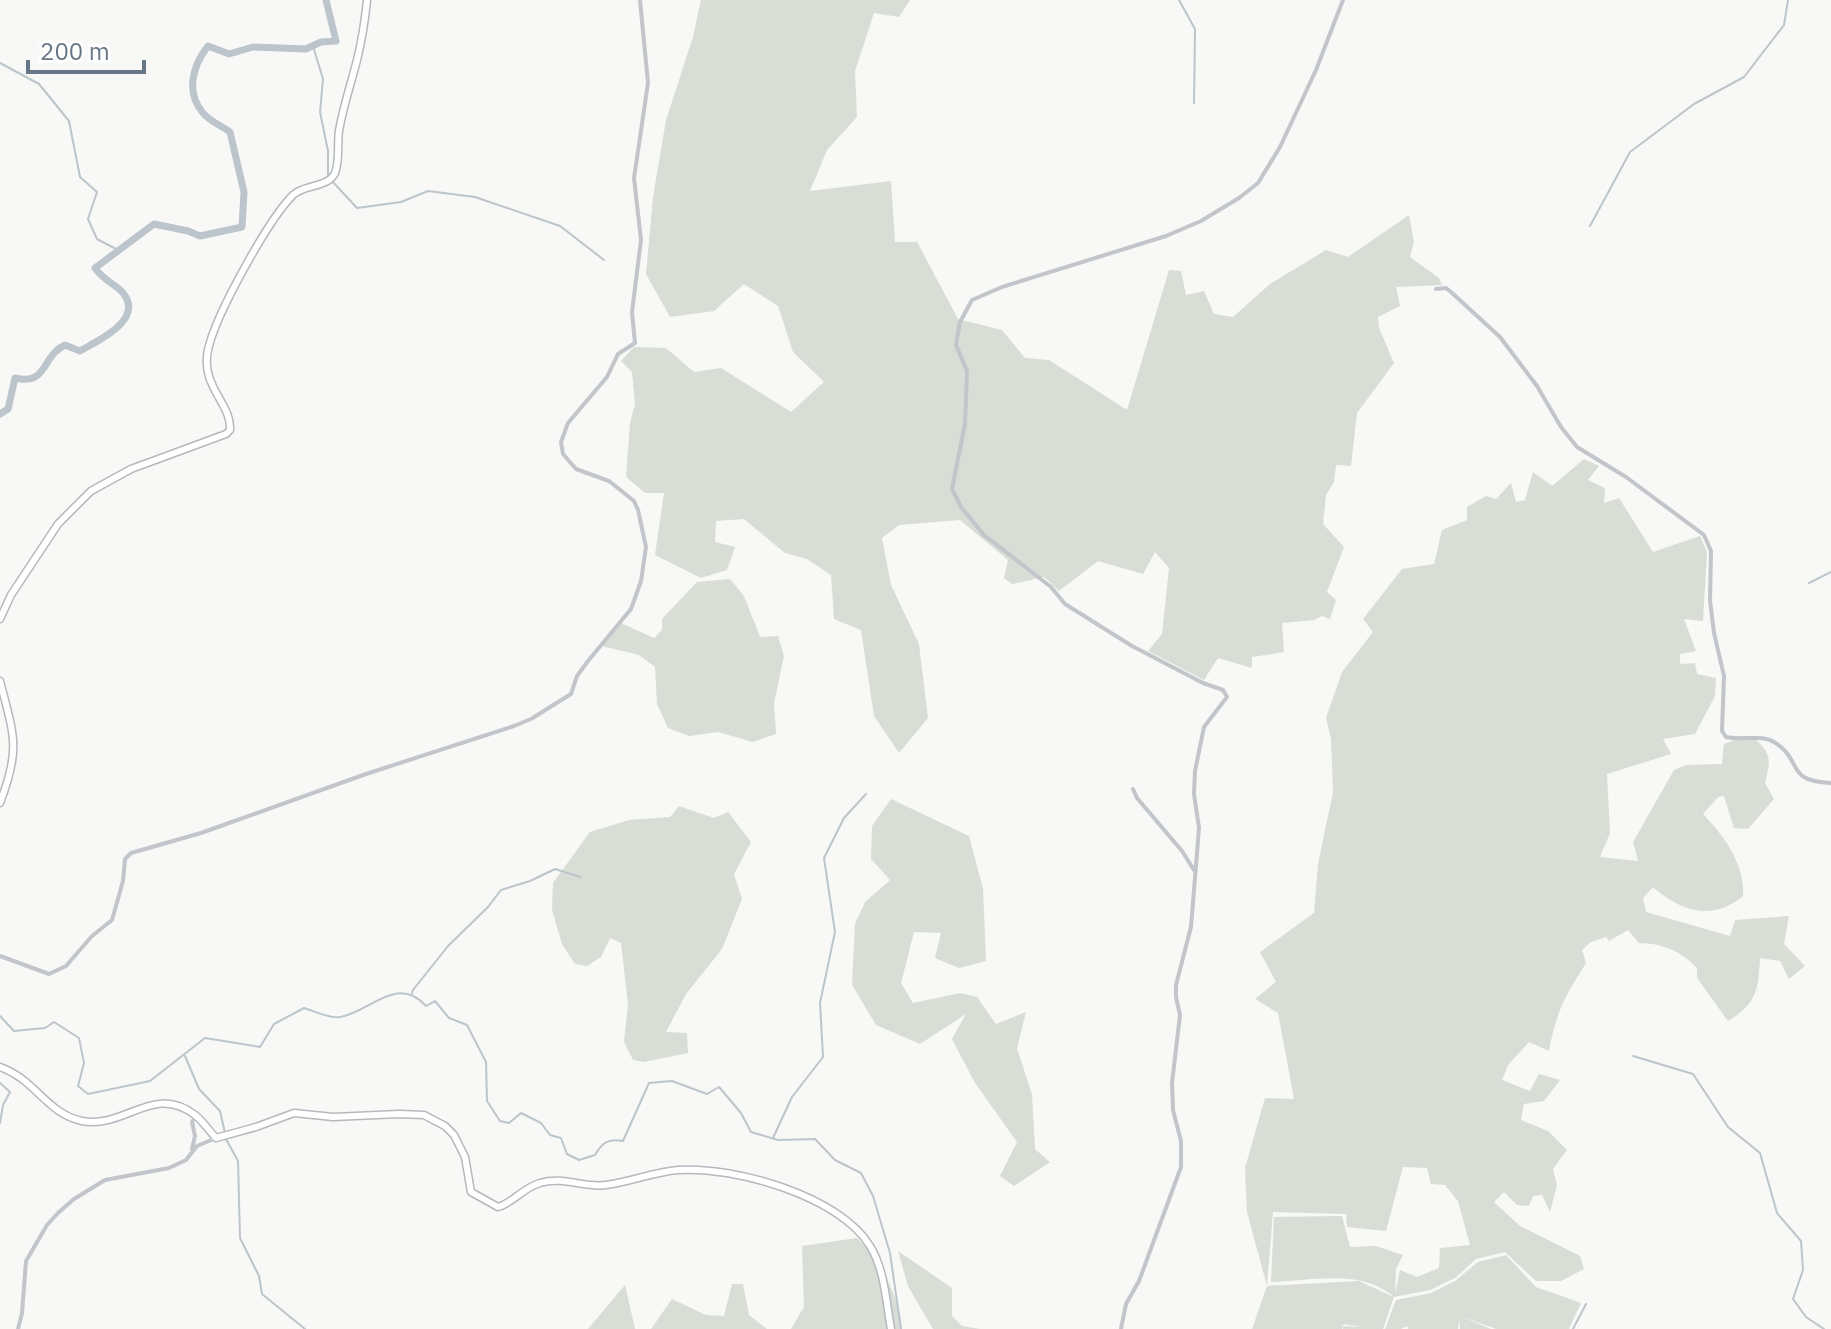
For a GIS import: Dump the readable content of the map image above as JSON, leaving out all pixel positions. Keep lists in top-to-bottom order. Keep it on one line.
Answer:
{"scale_bar":"200 m"}
